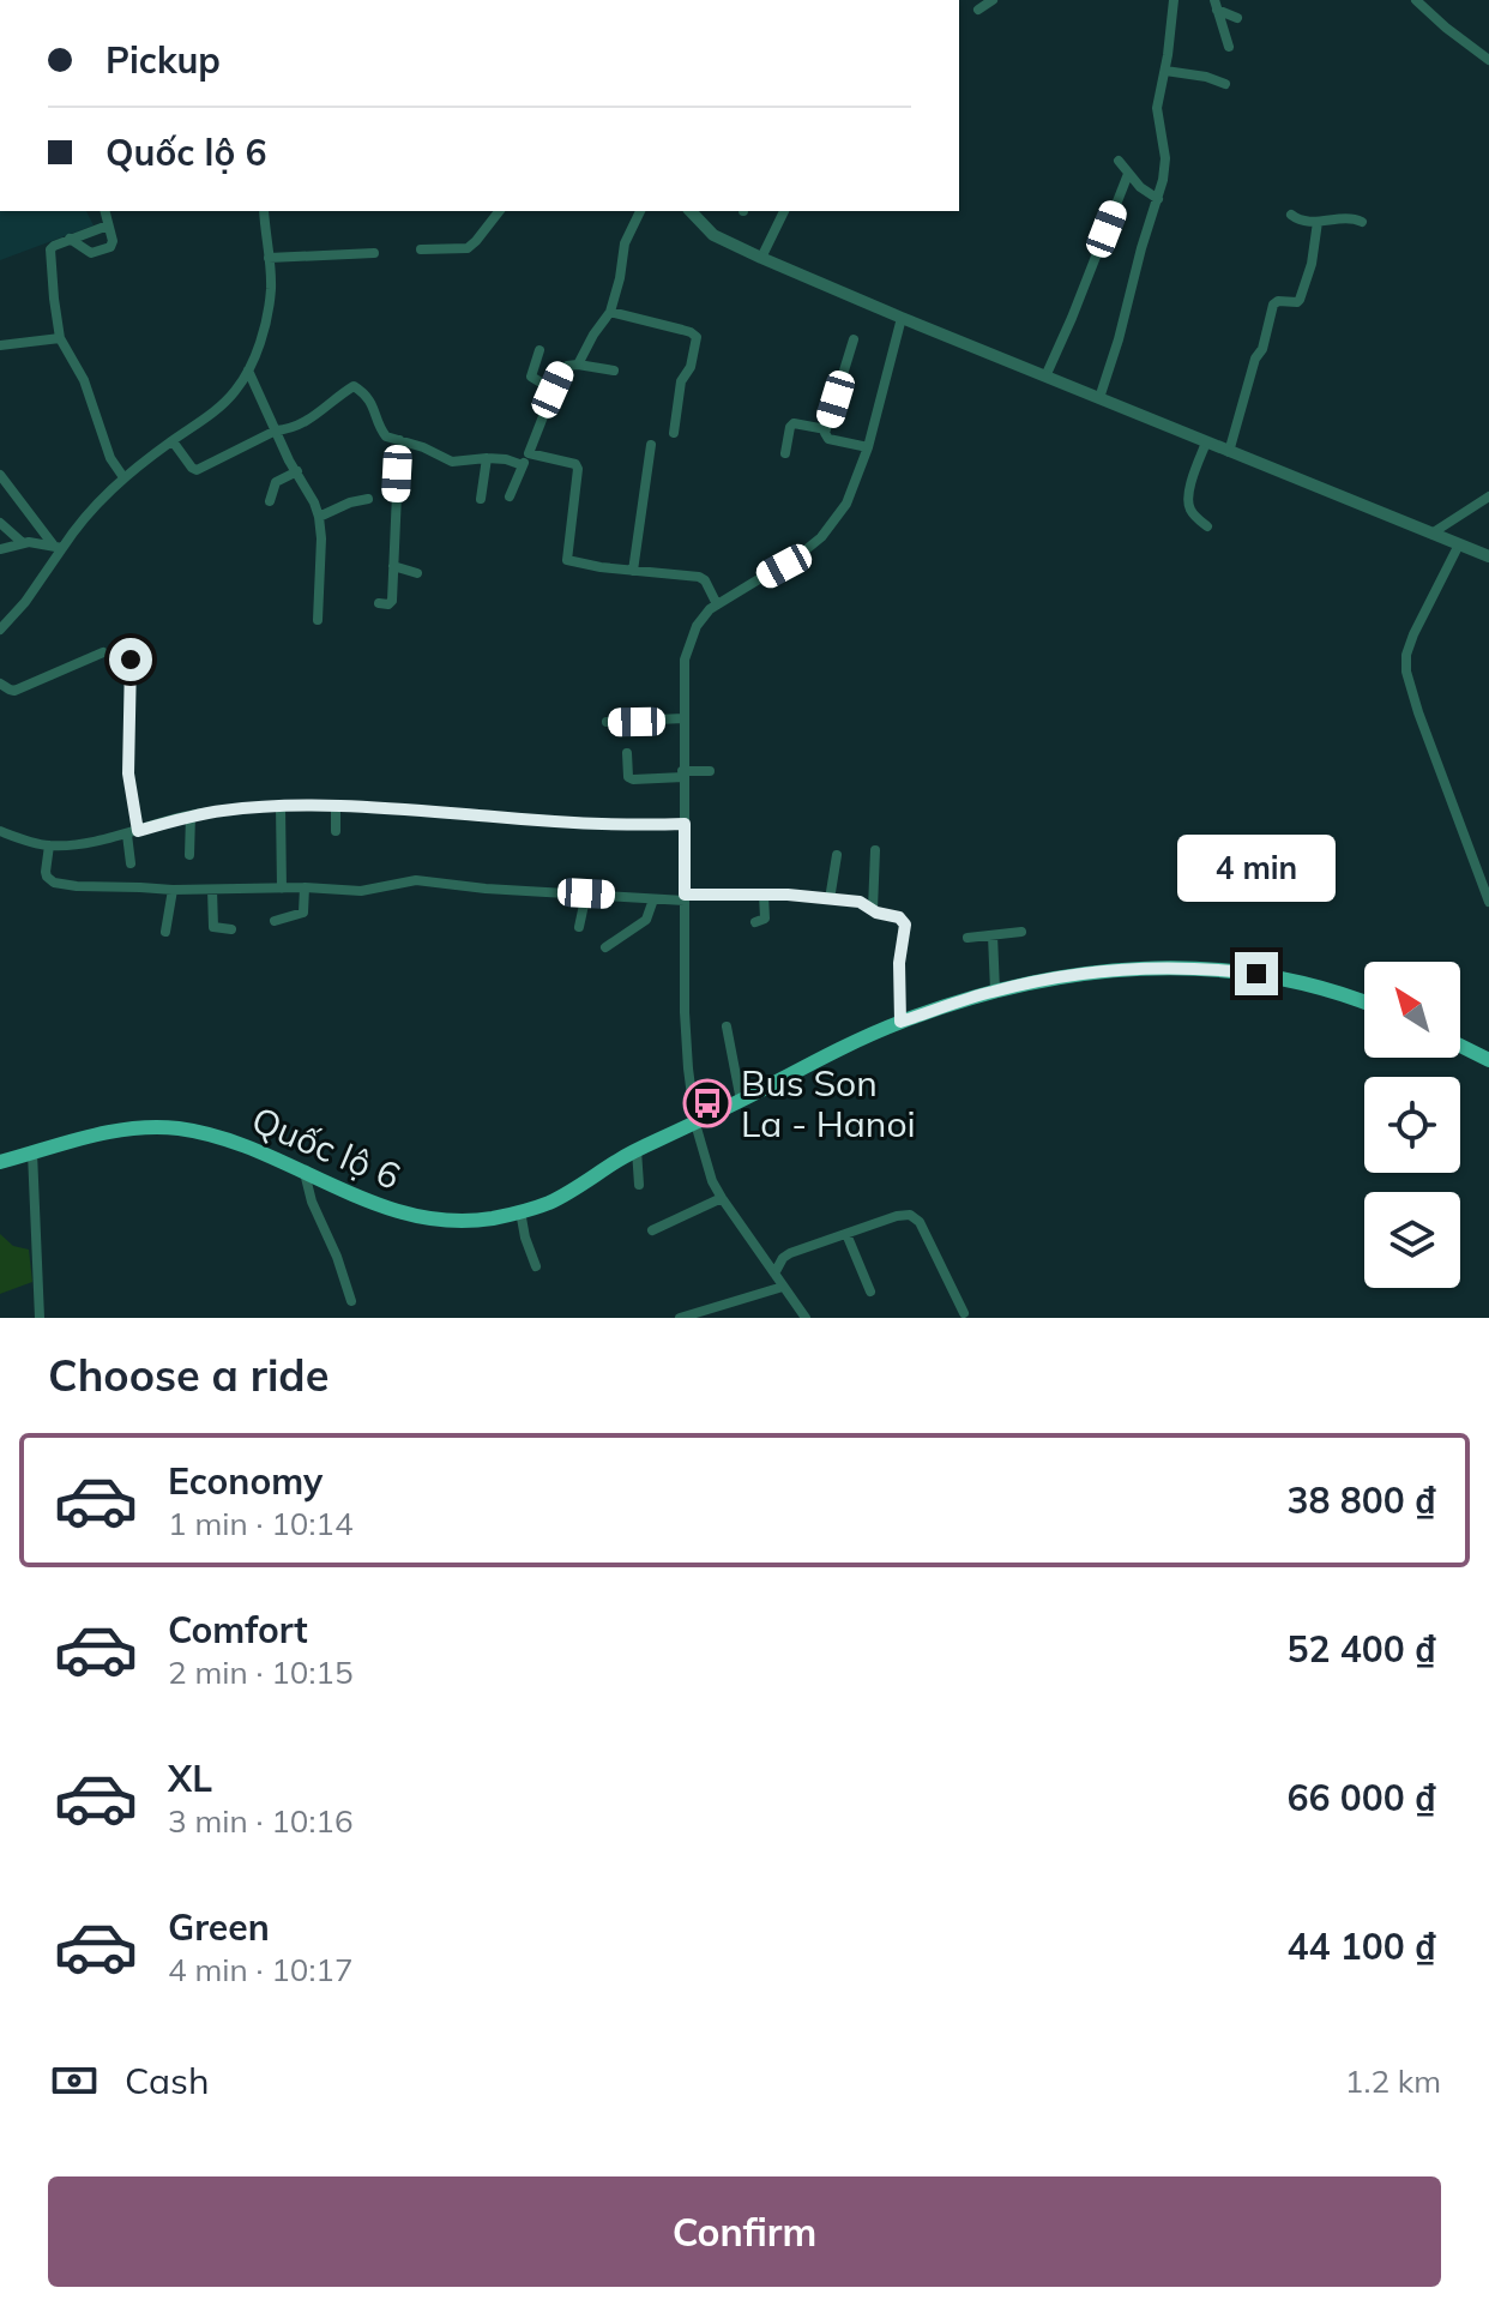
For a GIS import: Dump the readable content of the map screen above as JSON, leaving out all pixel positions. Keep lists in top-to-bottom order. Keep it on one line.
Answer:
{"streets":{"highway":["Quốc lộ 6"]},"places":{"bus stop":["Bus Son La - Hanoi"]},"north":"top left","page":{"banner":["Pickup","Quốc lộ 6"],"bubble":"4 min","heading":"Choose a ride","list":[{"name":"Economy","note":"1 min · 10:14","value":"38 800 ₫"},{"name":"Comfort","note":"2 min · 10:15","value":"52 400 ₫"},{"name":"XL","note":"3 min · 10:16","value":"66 000 ₫"},{"name":"Green","note":"4 min · 10:17","value":"44 100 ₫"}],"pay":["Cash","1.2 km"],"buttons":"Confirm"}}
